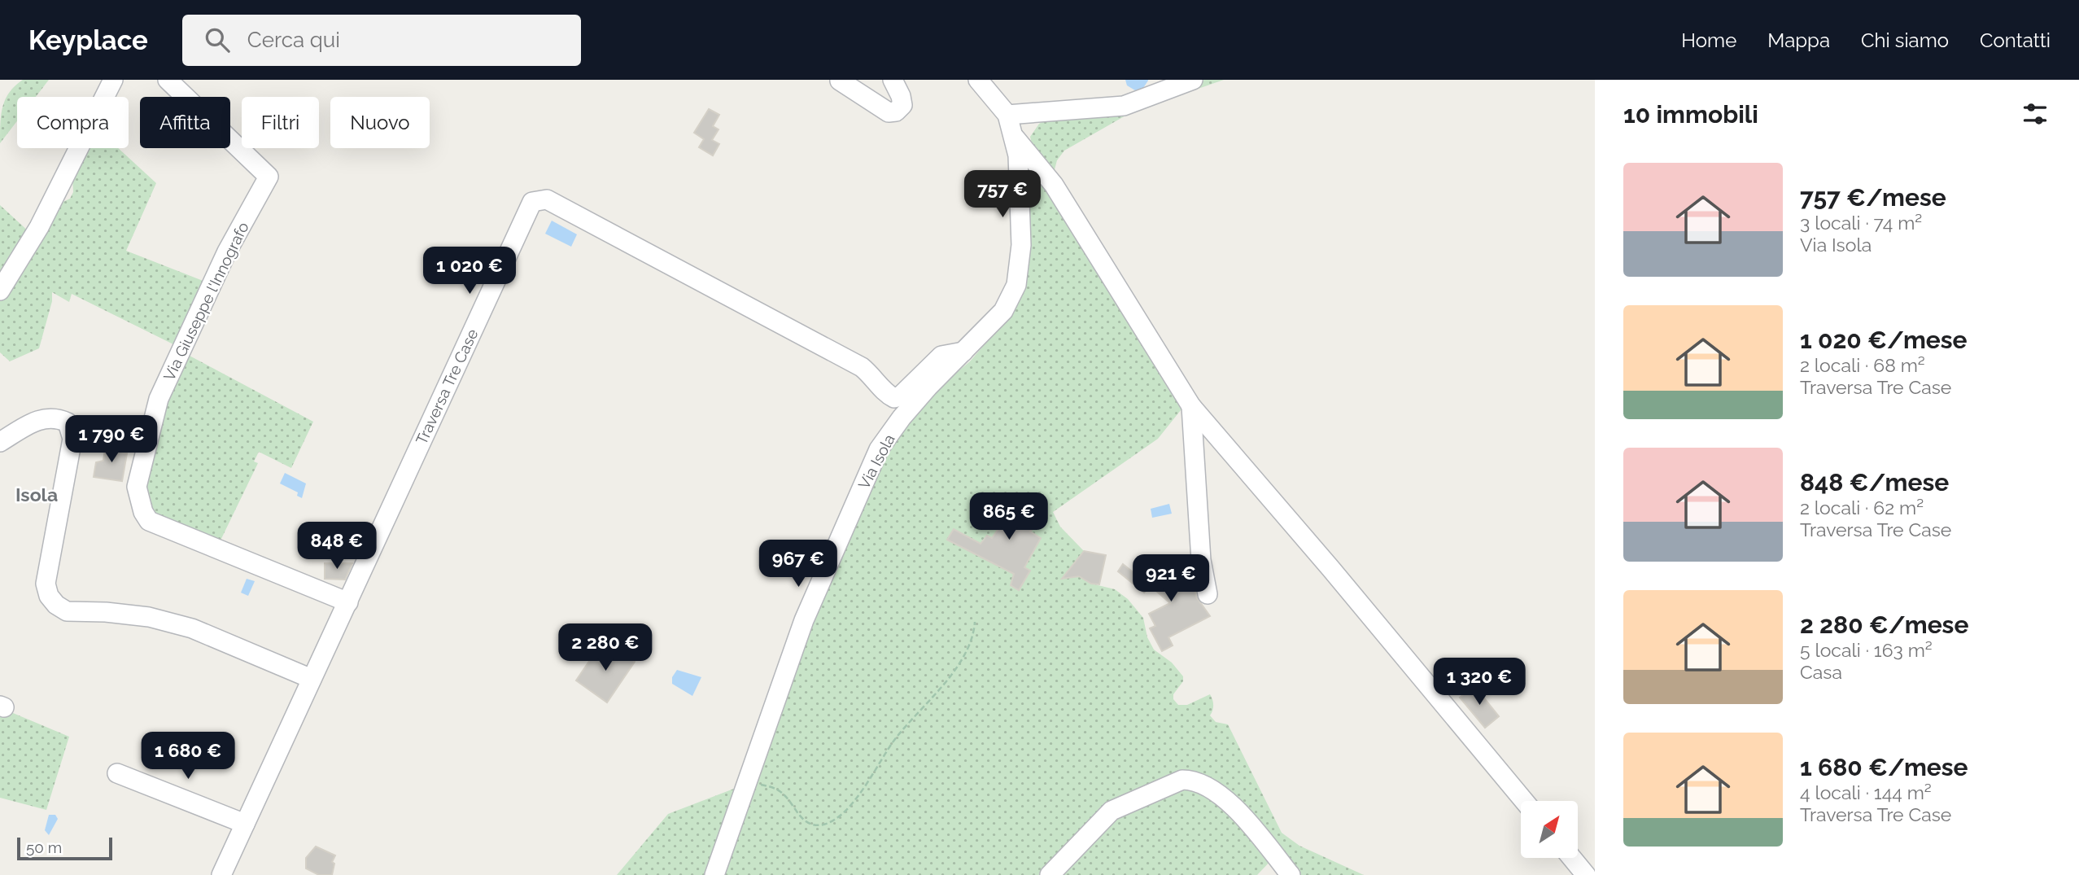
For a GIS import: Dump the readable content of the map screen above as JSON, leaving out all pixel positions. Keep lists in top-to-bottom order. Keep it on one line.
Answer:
{"streets":{"street":["Via Giuseppe l'Innografo","Traversa Tre Case","Via Isola"]},"crossings":[["Via Giuseppe l'Innografo","Traversa Tre Case"],["Traversa Tre Case","Via Isola"]],"districts":["Isola"],"scale_bar":"50 m","north":"top right","page":{"header":"Keyplace","search":"Cerca qui","nav":["Home","Mappa","Chi siamo","Contatti"],"heading":"10 immobili","chip":["Compra","Affitta","Filtri","Nuovo"],"list":[{"name":"757 €/mese","note":"3 locali · 74 m² · Via Isola"},{"name":"1 020 €/mese","note":"2 locali · 68 m² · Traversa Tre Case"},{"name":"848 €/mese","note":"2 locali · 62 m² · Traversa Tre Case"},{"name":"2 280 €/mese","note":"5 locali · 163 m² · Casa"},{"name":"1 680 €/mese","note":"4 locali · 144 m² · Traversa Tre Case"}],"price":["757 €","1 020 €","1 790 €","865 €","848 €","967 €","921 €","2 280 €","1 320 €","1 680 €"],"scale":"50 m"}}
